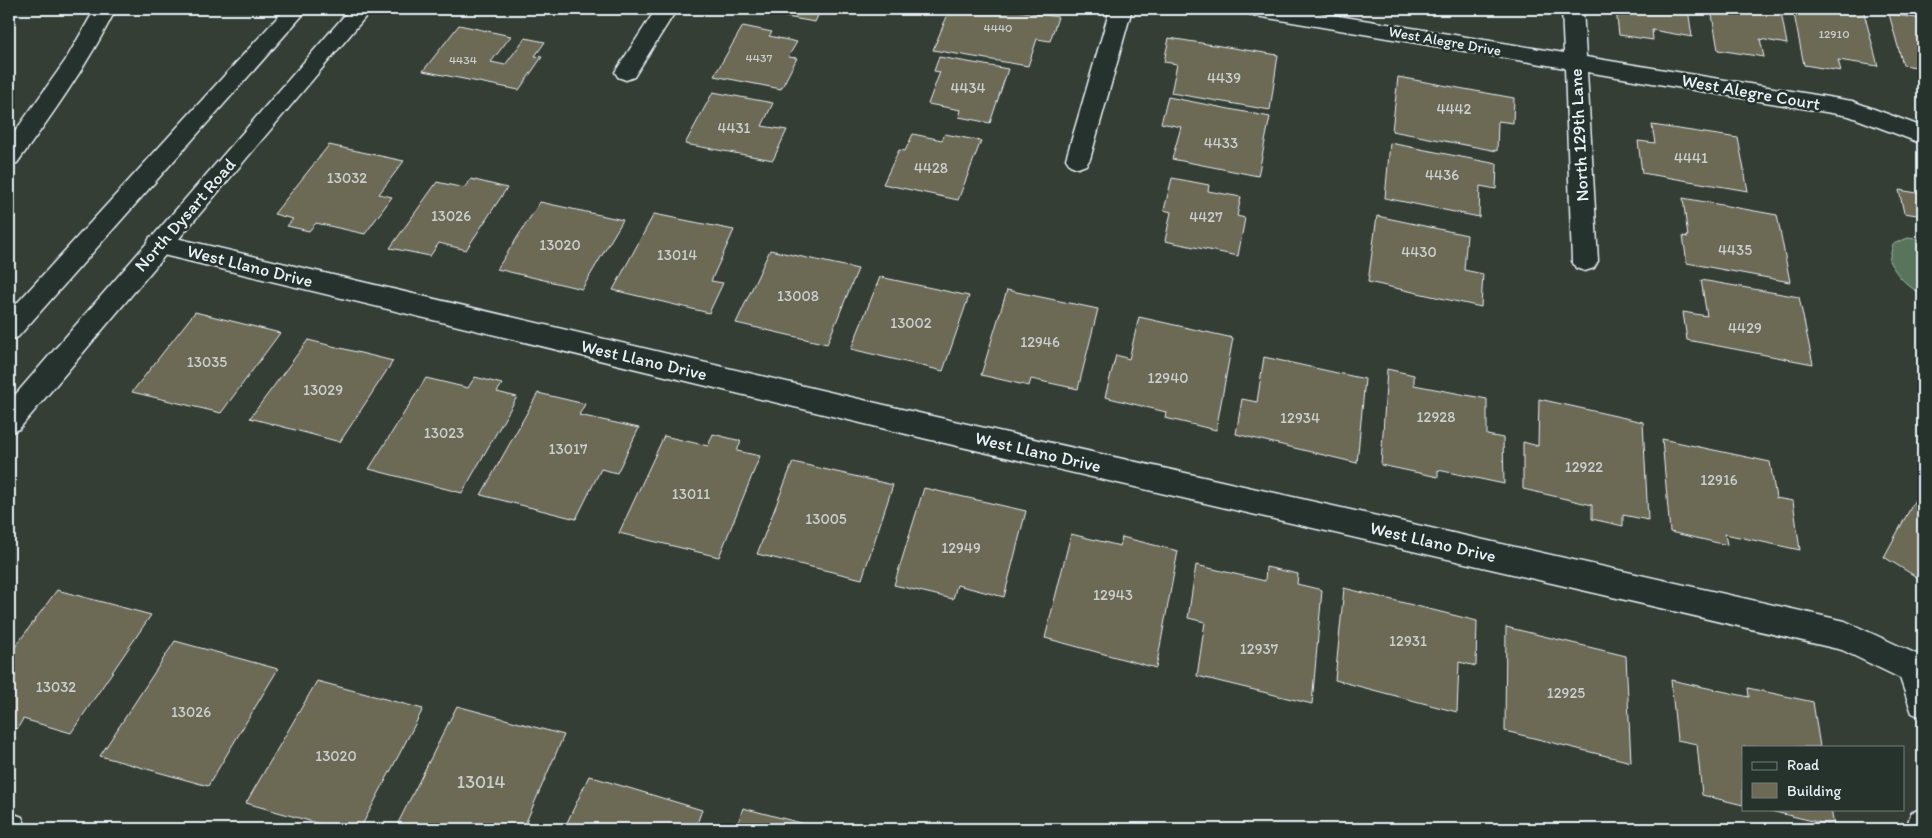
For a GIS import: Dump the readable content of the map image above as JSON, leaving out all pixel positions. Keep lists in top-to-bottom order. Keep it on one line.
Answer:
{"streets":{"street":["West Alegre Drive","West Alegre Court","North 129th Lane","North Dysart Road","West Llano Drive"]},"crossings":[["West Alegre Drive","West Alegre Court"],["West Alegre Drive","North 129th Lane"],["West Alegre Court","North 129th Lane"],["North Dysart Road","West Llano Drive"]],"house_numbers":["4440","12910","4437","4434","4439","4434","4442","4431","4433","4441","4428","4436","13032","13026","4427","13020","4435","4430","13014","13008","13002","4429","12946","13035","12940","13029","12928","12934","13023","13017","12922","12916","13011","13005","12949","12943","12931","12937","13032","12925","13026","13020","13014"],"legend":["Road","Building"]}
